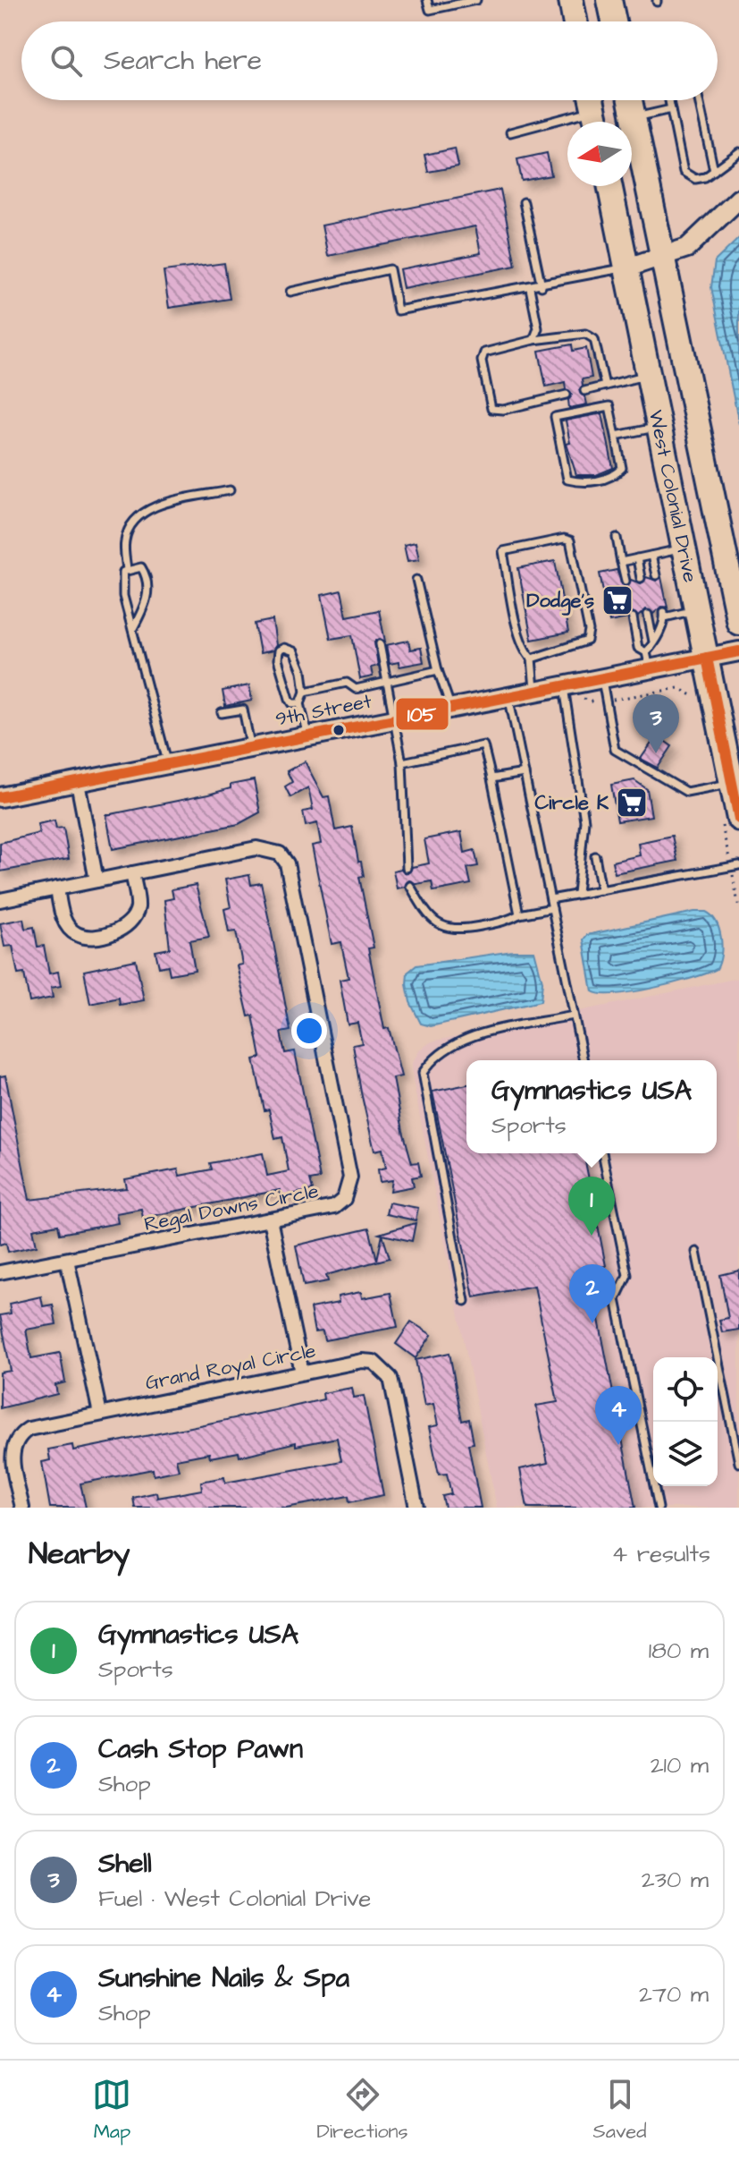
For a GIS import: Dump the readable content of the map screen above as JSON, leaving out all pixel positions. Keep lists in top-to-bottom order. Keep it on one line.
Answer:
{"streets":{"highway":["West Colonial Drive"],"street":["9th Street","Regal Downs Circle","Grand Royal Circle"]},"crossings":[["West Colonial Drive","9th Street"]],"places":{"supermarket":["Dodge's","Circle K"]},"lines":["transit line 105"],"north":"left","page":{"search":"Search here","pins":["3","1","2","4"],"popup":["Gymnastics USA","Sports"],"heading":["Nearby","4 results"],"list":[{"mark":"1","name":"Gymnastics USA","note":"Sports","value":"180 m"},{"mark":"2","name":"Cash Stop Pawn","note":"Shop","value":"210 m"},{"mark":"3","name":"Shell","note":"Fuel · West Colonial Drive","value":"230 m"},{"mark":"4","name":"Sunshine Nails & Spa","note":"Shop","value":"270 m"}],"nav":["Map","Directions","Saved"]}}
